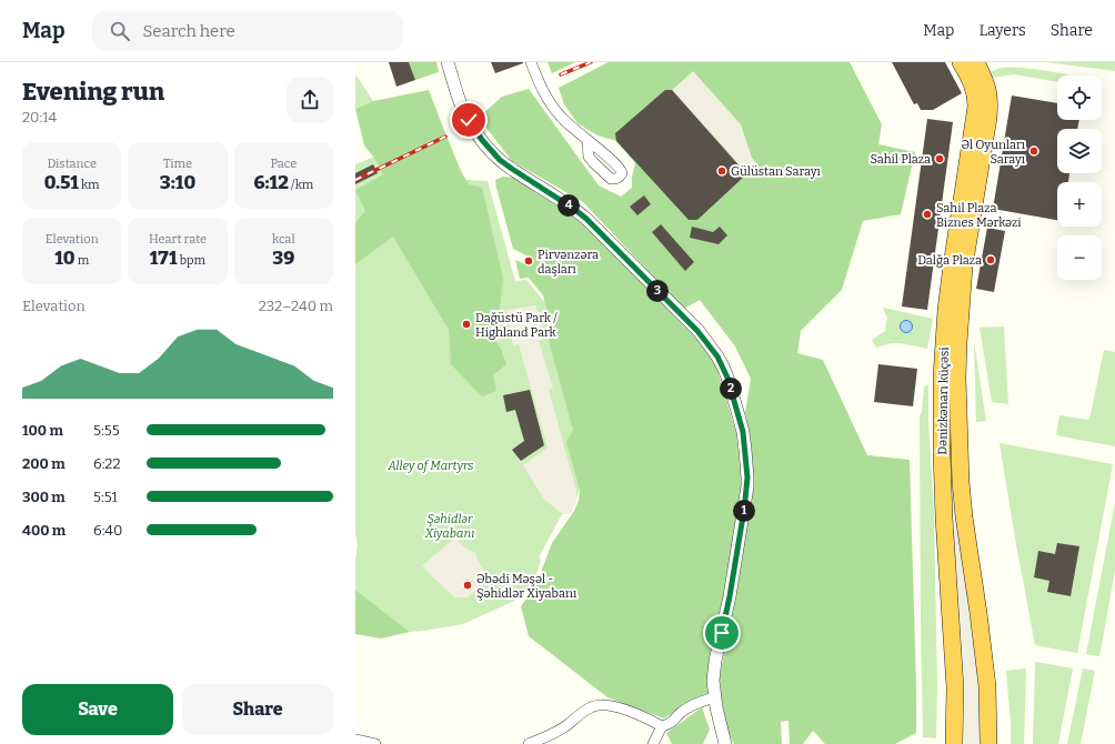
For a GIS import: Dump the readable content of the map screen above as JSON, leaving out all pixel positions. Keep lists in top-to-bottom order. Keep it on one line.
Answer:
{"streets":{"highway":["Dənizkənarı küçəsi"]},"parks":["Alley of Martyrs","Şəhidlər Xiyabanı"],"places":["Əl Oyunları Sarayı","Sahil Plaza","Gülüstan Sarayı","Sahil Plaza Biznes Mərkəzi","Dalğa Plaza","Pirvənzəra daşları","Dağüstü Park / Highland Park","Əbədi Məşəl - Şəhidlər Xiyabanı"],"page":{"header":"Map","search":"Search here","nav":["Map","Layers","Share"],"heading":["Evening run","20:14"],"map_buttons":["+","−"],"stats":[["Distance","0.51 km"],["Time","3:10"],["Pace","6:12 /km"],["Elevation","10 m"],["Heart rate","171 bpm"],["kcal","39"]],"pins":["4","3","2","1"],"chart":["Elevation","232–240 m"],"list":[{"name":"100 m","note":"5:55"},{"name":"200 m","note":"6:22"},{"name":"300 m","note":"5:51"},{"name":"400 m","note":"6:40"}],"buttons":["Save","Share"]}}
